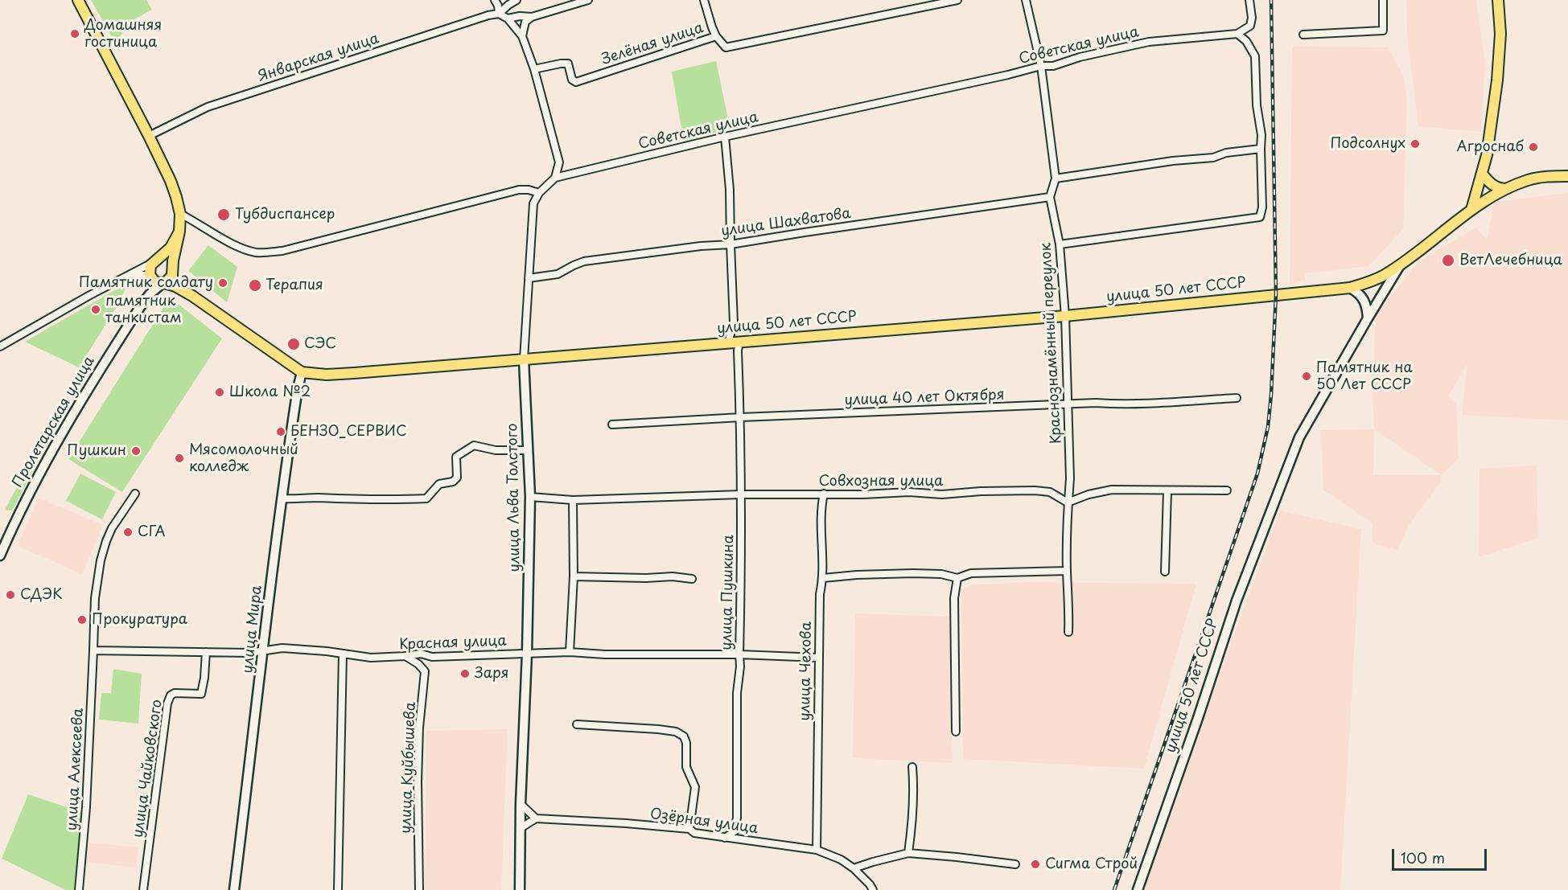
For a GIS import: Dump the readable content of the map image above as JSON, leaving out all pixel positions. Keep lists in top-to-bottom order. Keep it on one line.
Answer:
{"streets":{"main road":["улица 50 лет СССР"],"street":["Зелёная улица","Советская улица","Январская улица","улица Шахватова","Краснознамённый переулок","улица 40 лет Октября","Пролетарская улица","Совхозная улица","улица Льва Толстого","улица Пушкина","улица Мира","Красная улица","улица Чехова","улица Куйбышева","улица Чайковского","улица Алексеева","Озёрная улица"]},"crossings":[["Советская улица","Краснознамённый переулок"],["Советская улица","улица Льва Толстого"],["улица Шахватова","Краснознамённый переулок"],["улица Шахватова","улица Льва Толстого"],["улица 50 лет СССР","Краснознамённый переулок"],["улица 50 лет СССР","улица Льва Толстого"],["улица 50 лет СССР","улица Пушкина"],["улица 50 лет СССР","улица Мира"],["Краснознамённый переулок","улица 40 лет Октября"],["Краснознамённый переулок","Совхозная улица"],["улица 40 лет Октября","улица Пушкина"],["Совхозная улица","улица Льва Толстого"],["Совхозная улица","улица Пушкина"],["Совхозная улица","улица Чехова"],["улица Льва Толстого","Красная улица"],["улица Пушкина","Красная улица"],["улица Пушкина","Озёрная улица"],["улица Мира","Красная улица"],["Красная улица","улица Чехова"],["Красная улица","улица Куйбышева"],["Красная улица","улица Чайковского"],["Красная улица","улица Алексеева"],["улица Чехова","Озёрная улица"]],"places":["Домашняя гостиница","Подсолнух","Агроснаб","Тубдиспансер","ВетЛечебница","Памятник солдату","Терапия","памятник танкистам","СЭС","Памятник на 50 Лет СССР","Школа №2","БЕНЗО_СЕРВИС","Пушкин","Мясомолочный колледж","СГА","СДЭК","Прокуратура","Заря","Сигма Строй"],"scale_bar":"100 m"}
